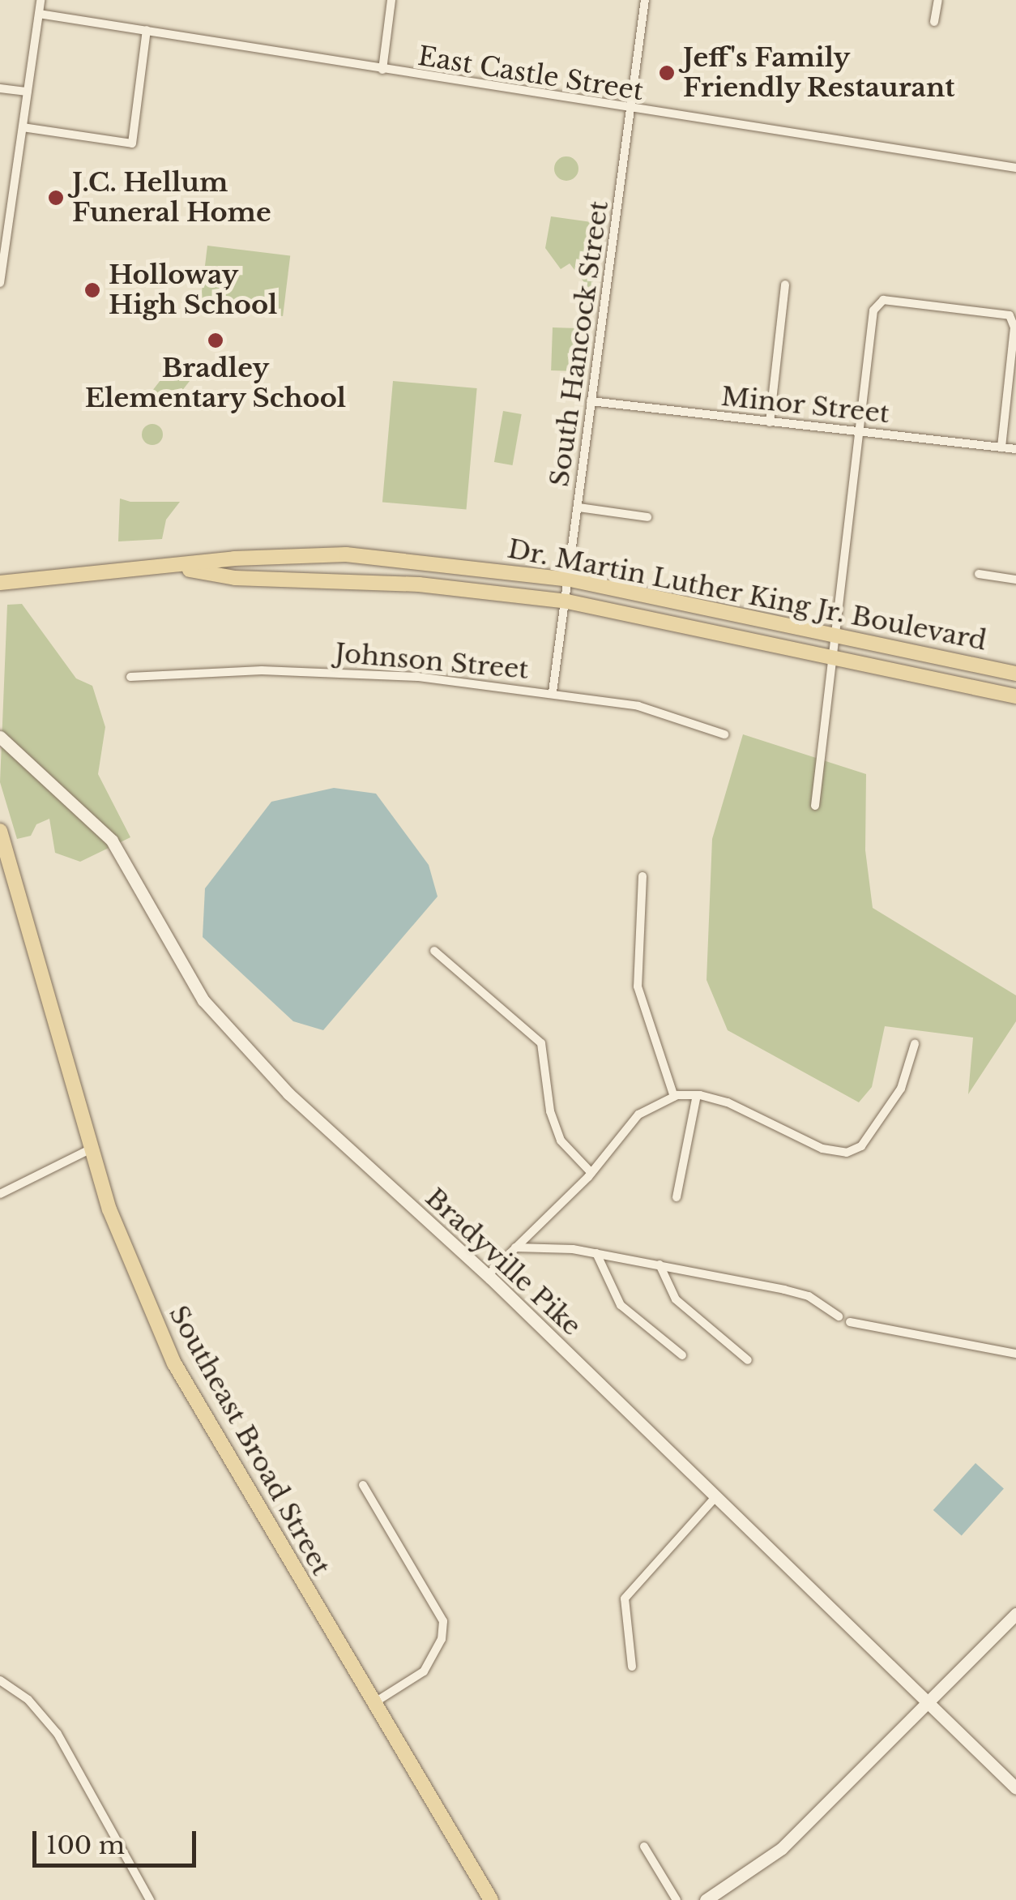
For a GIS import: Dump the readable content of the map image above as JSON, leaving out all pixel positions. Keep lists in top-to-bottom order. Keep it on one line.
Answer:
{"streets":{"main road":["Dr. Martin Luther King Jr. Boulevard","Bradyville Pike","Southeast Broad Street"],"street":["East Castle Street","South Hancock Street","Minor Street","Johnson Street"]},"crossings":[["East Castle Street","South Hancock Street"],["South Hancock Street","Minor Street"],["South Hancock Street","Dr. Martin Luther King Jr. Boulevard"],["South Hancock Street","Johnson Street"]],"places":["Jeff's Family Friendly Restaurant","J.C. Hellum Funeral Home","Holloway High School","Bradley Elementary School"],"scale_bar":"100 m"}
